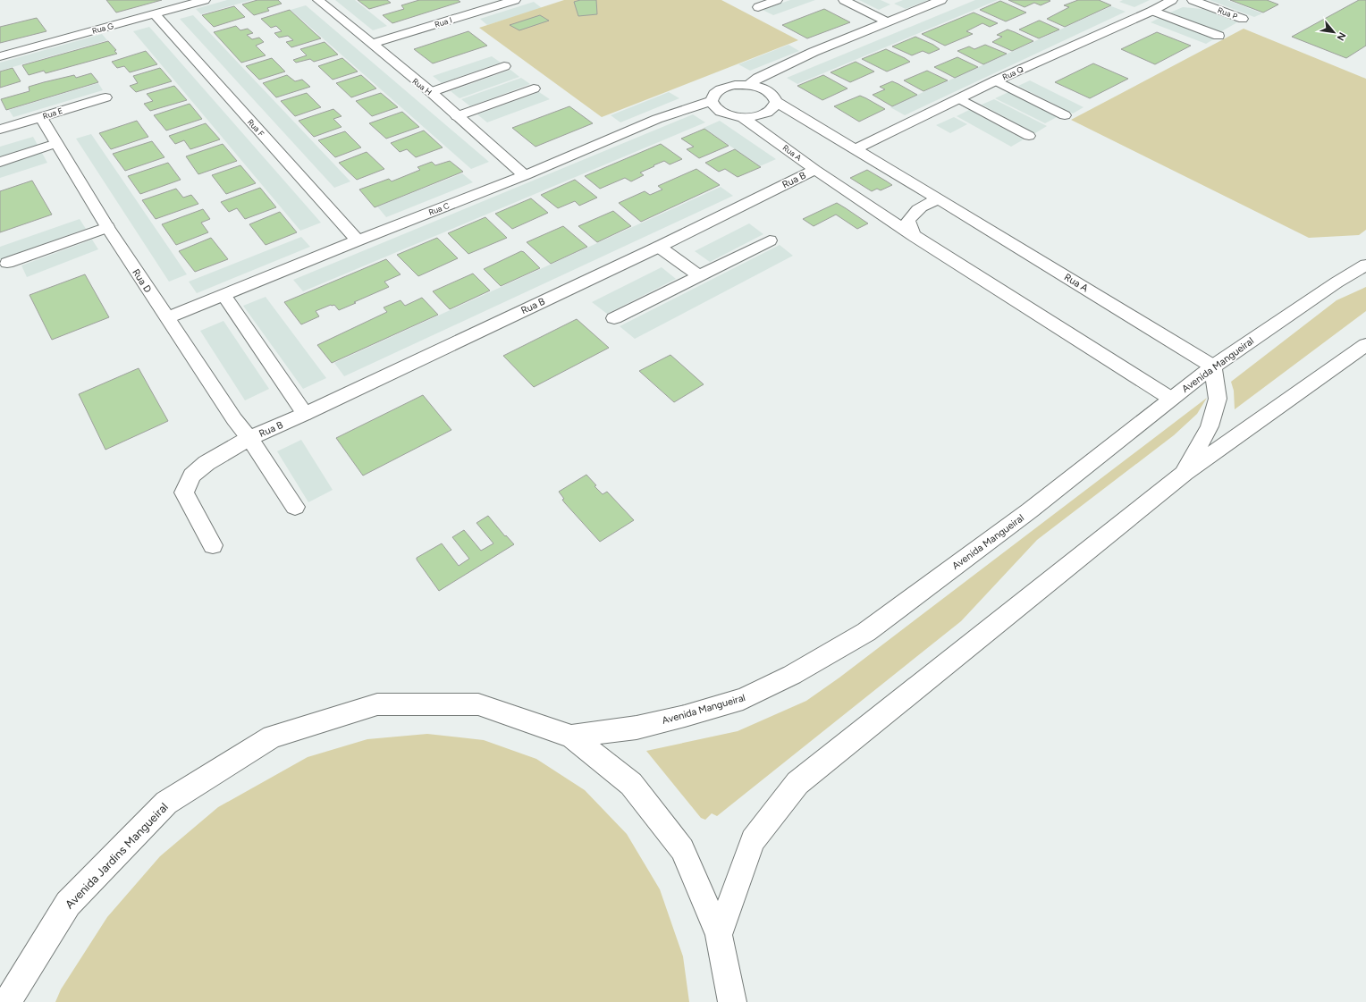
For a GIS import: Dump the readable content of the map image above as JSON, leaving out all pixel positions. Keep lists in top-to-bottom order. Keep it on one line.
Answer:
{"streets":{"street":["Rua P","Rua I","Rua G","Rua Q","Rua H","Rua E","Rua F","Rua A","Rua B","Rua C","Rua D","Avenida Mangueiral","Avenida Jardins Mangueiral"]},"crossings":[["Rua I","Rua H"],["Rua G","Rua F"],["Rua Q","Rua A"],["Rua H","Rua C"],["Rua E","Rua D"],["Rua F","Rua C"],["Rua A","Rua B"],["Rua A","Rua C"],["Rua A","Avenida Mangueiral"],["Rua B","Rua D"],["Rua C","Rua D"],["Avenida Mangueiral","Avenida Jardins Mangueiral"]],"north":"bottom right"}
